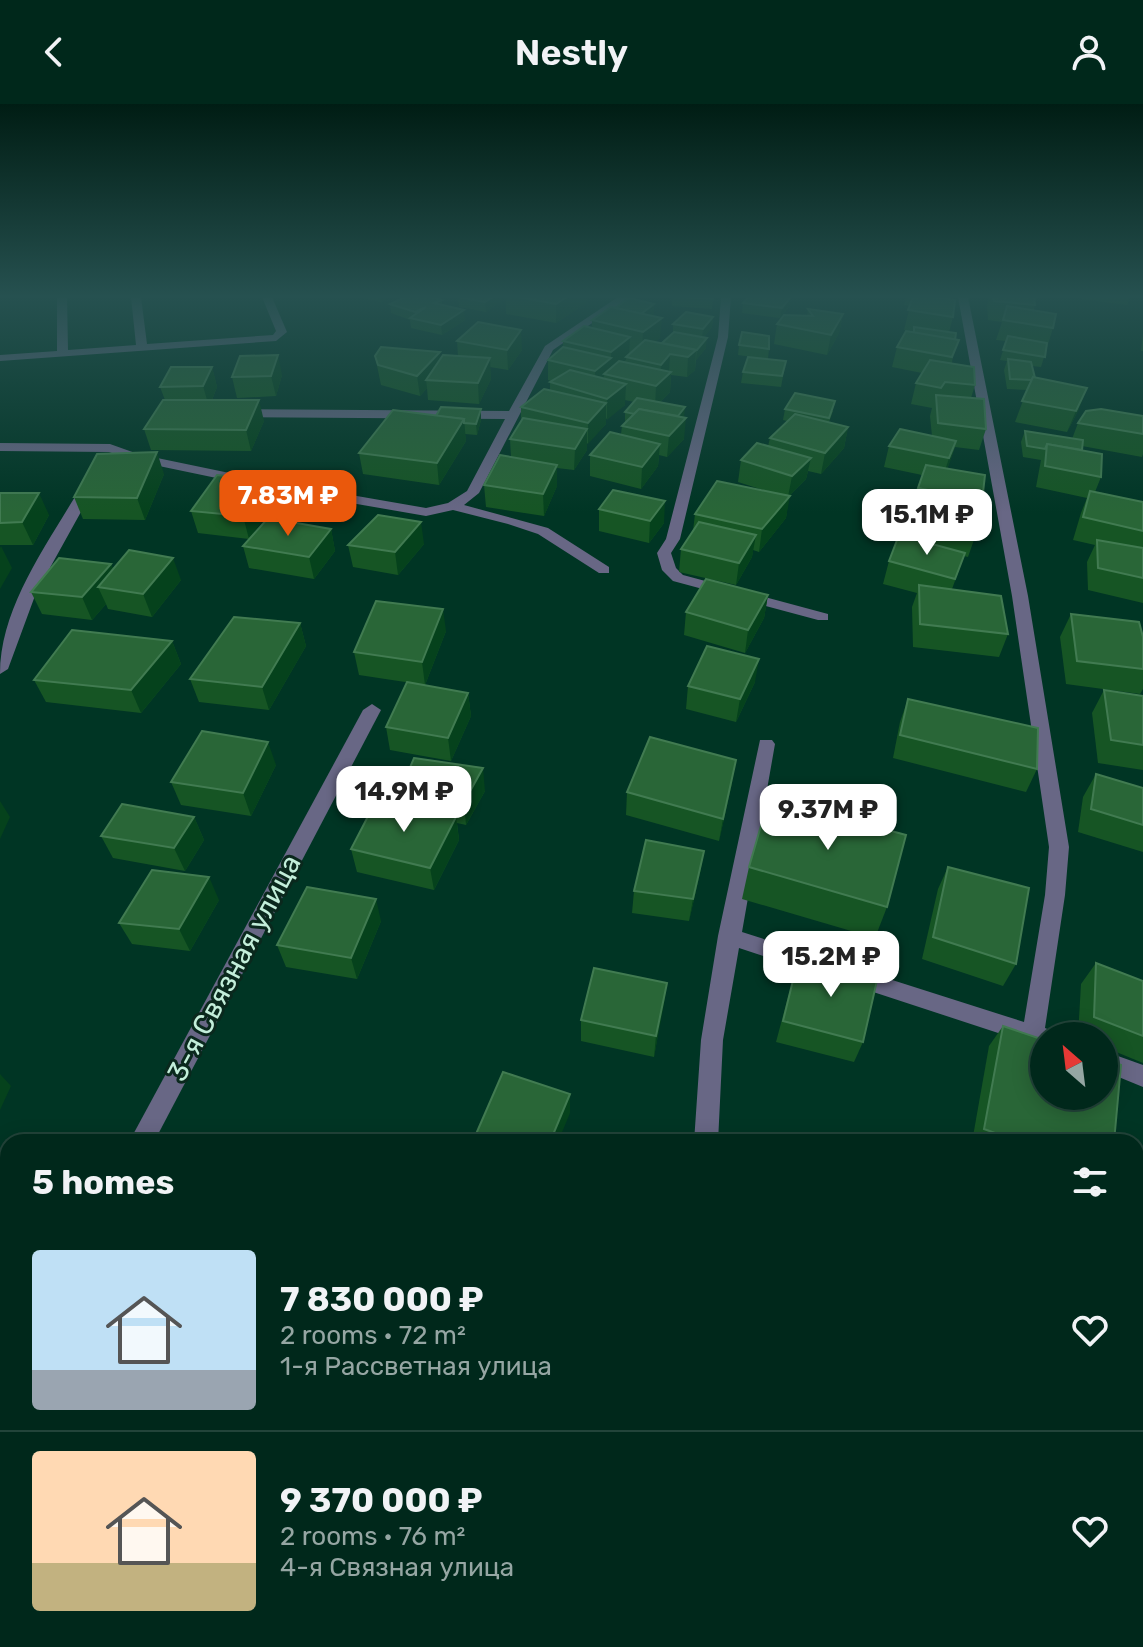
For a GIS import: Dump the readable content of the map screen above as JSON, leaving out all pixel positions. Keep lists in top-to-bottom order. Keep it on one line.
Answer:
{"streets":{"street":["3-я Связная улица"]},"north":"top left","page":{"header":"Nestly","price":["7.83M ₽","15.1M ₽","14.9M ₽","9.37M ₽","15.2M ₽"],"heading":"5 homes","list":[{"name":"7 830 000 ₽","note":"2 rooms · 72 m² · 1-я Рассветная улица"},{"name":"9 370 000 ₽","note":"2 rooms · 76 m² · 4-я Связная улица"}]}}
